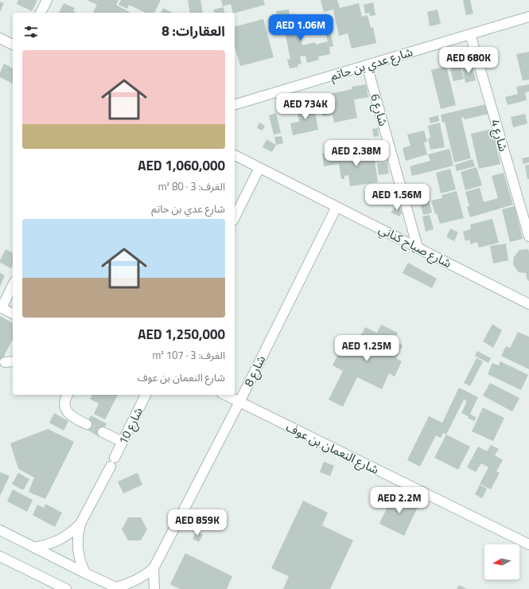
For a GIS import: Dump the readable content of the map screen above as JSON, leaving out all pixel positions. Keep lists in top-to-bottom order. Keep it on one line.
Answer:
{"streets":{"street":["شارع عدي بن حاتم","شارع 6","شارع 4","شارع صياح كناني","شارع 8","شارع 10","شارع النعمان بن عوف"]},"crossings":[["شارع عدي بن حاتم","شارع 6"],["شارع عدي بن حاتم","شارع 4"],["شارع 6","شارع صياح كناني"],["شارع صياح كناني","شارع 8"],["شارع 8","شارع النعمان بن عوف"]],"north":"left","page":{"heading":"العقارات: 8","price":["AED 1.06M","AED 680K","AED 734K","AED 2.38M","AED 1.56M","AED 1.25M","AED 2.2M","AED 859K"],"list":[{"name":"AED 1,060,000","note":"الغرف: 3 · 80 m² · شارع عدي بن حاتم"},{"name":"AED 1,250,000","note":"الغرف: 3 · 107 m² · شارع النعمان بن عوف"}]}}
